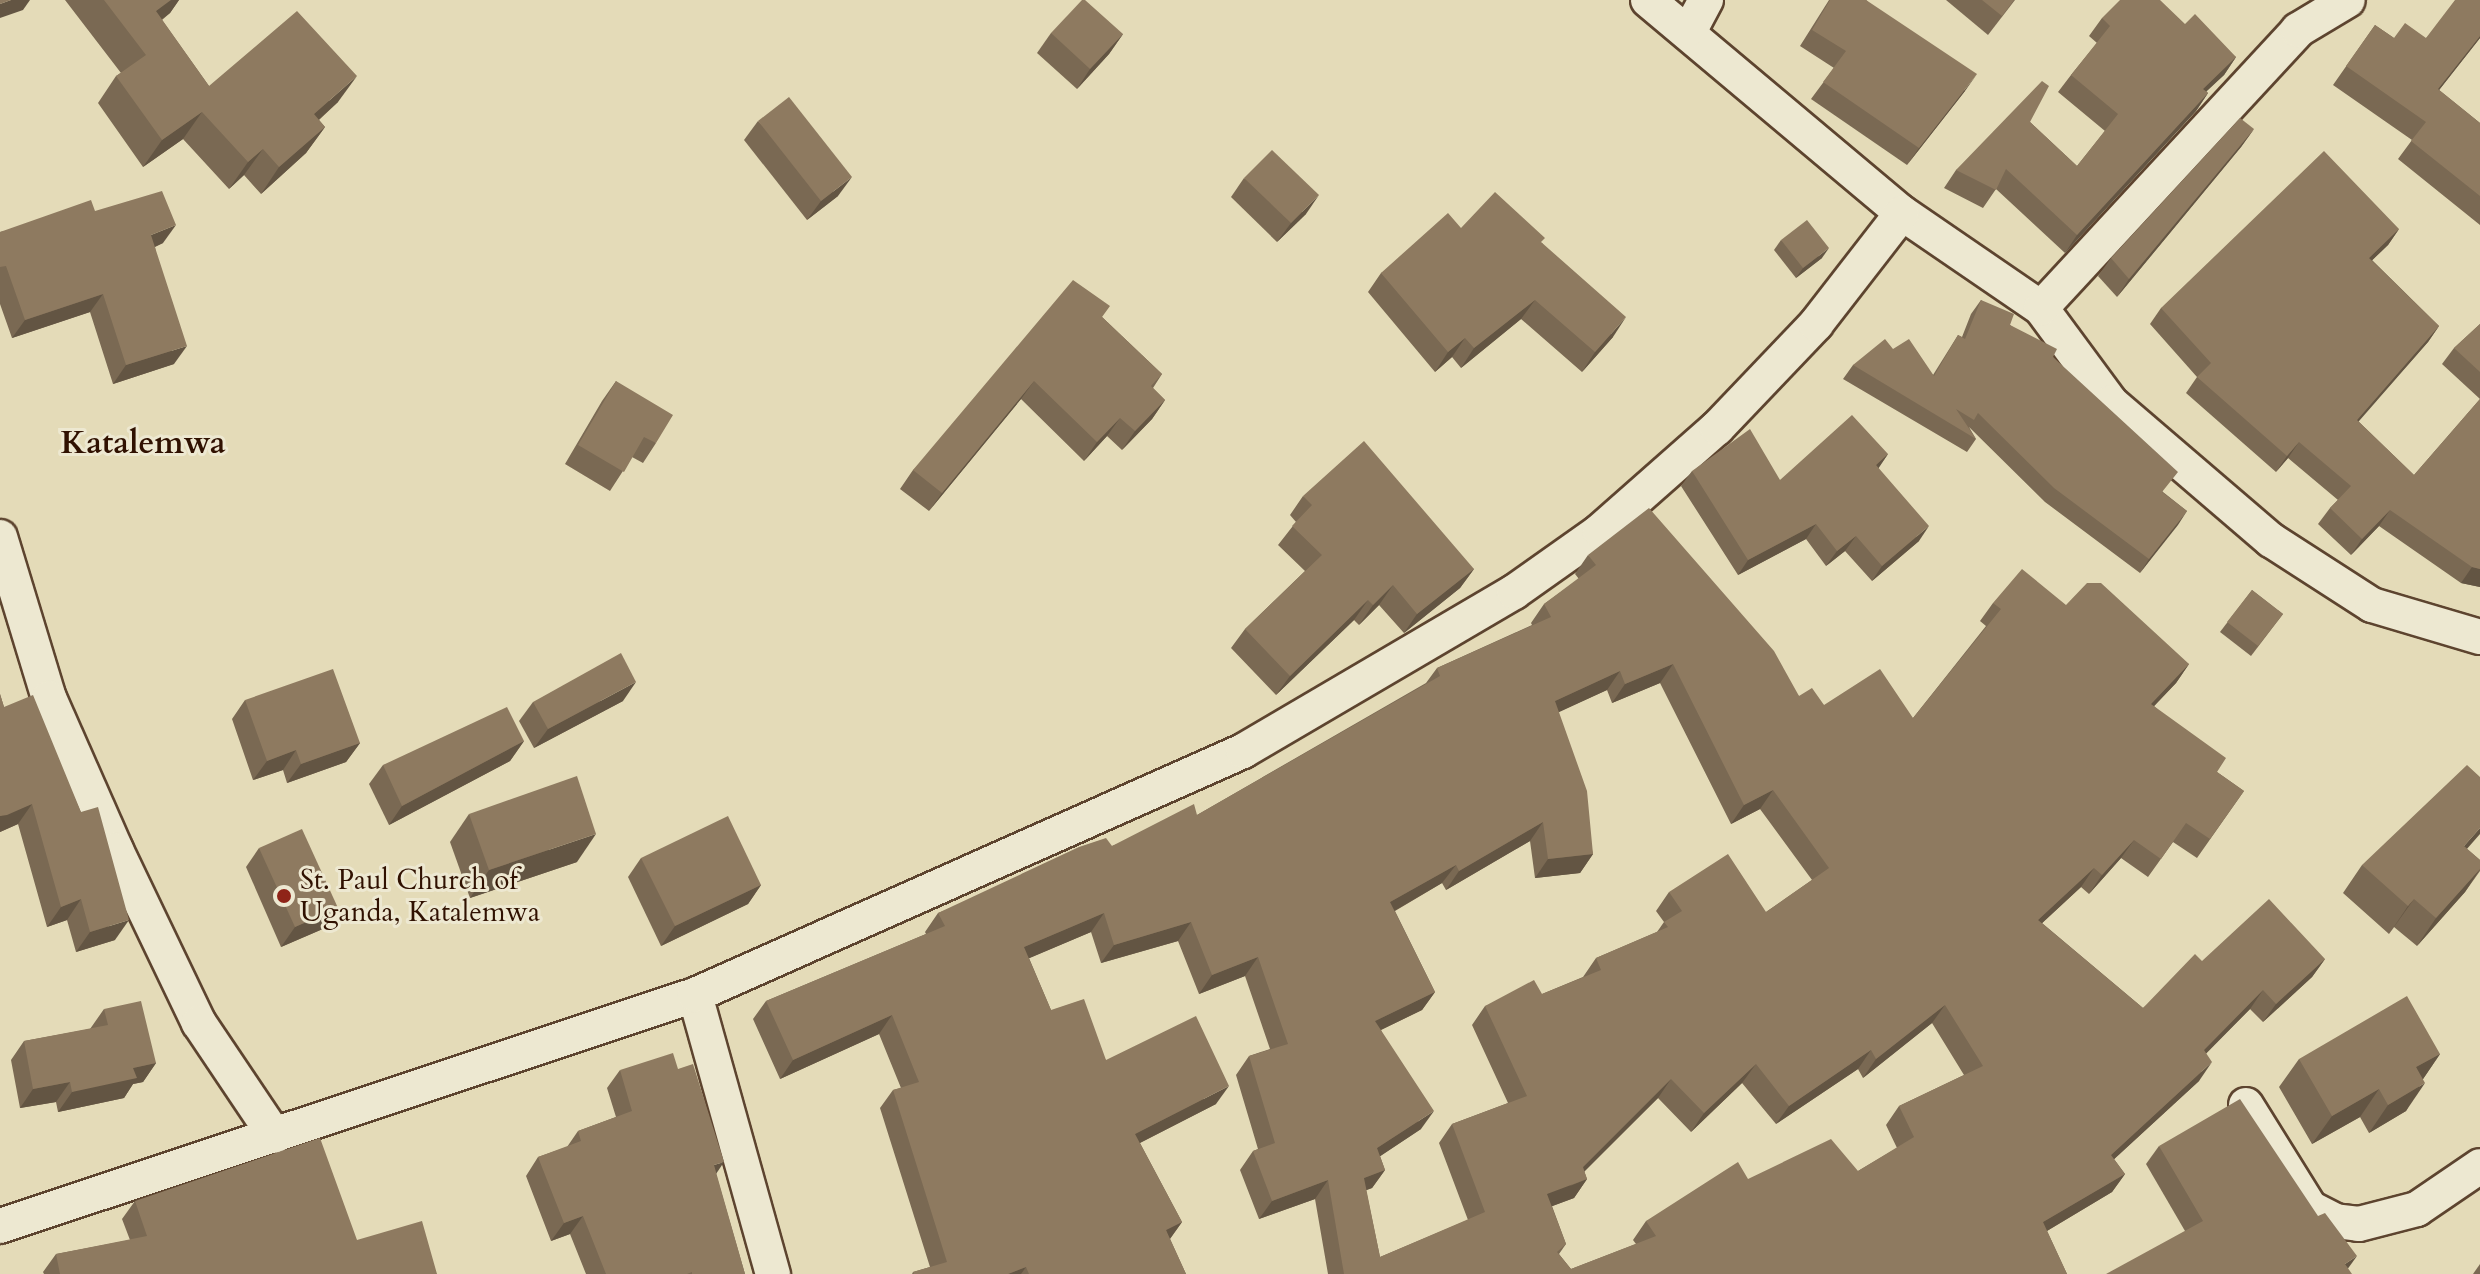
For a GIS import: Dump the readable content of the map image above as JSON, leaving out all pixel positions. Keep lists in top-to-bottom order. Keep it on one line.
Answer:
{"districts":["Katalemwa"],"places":["St. Paul Church of Uganda, Katalemwa"]}
